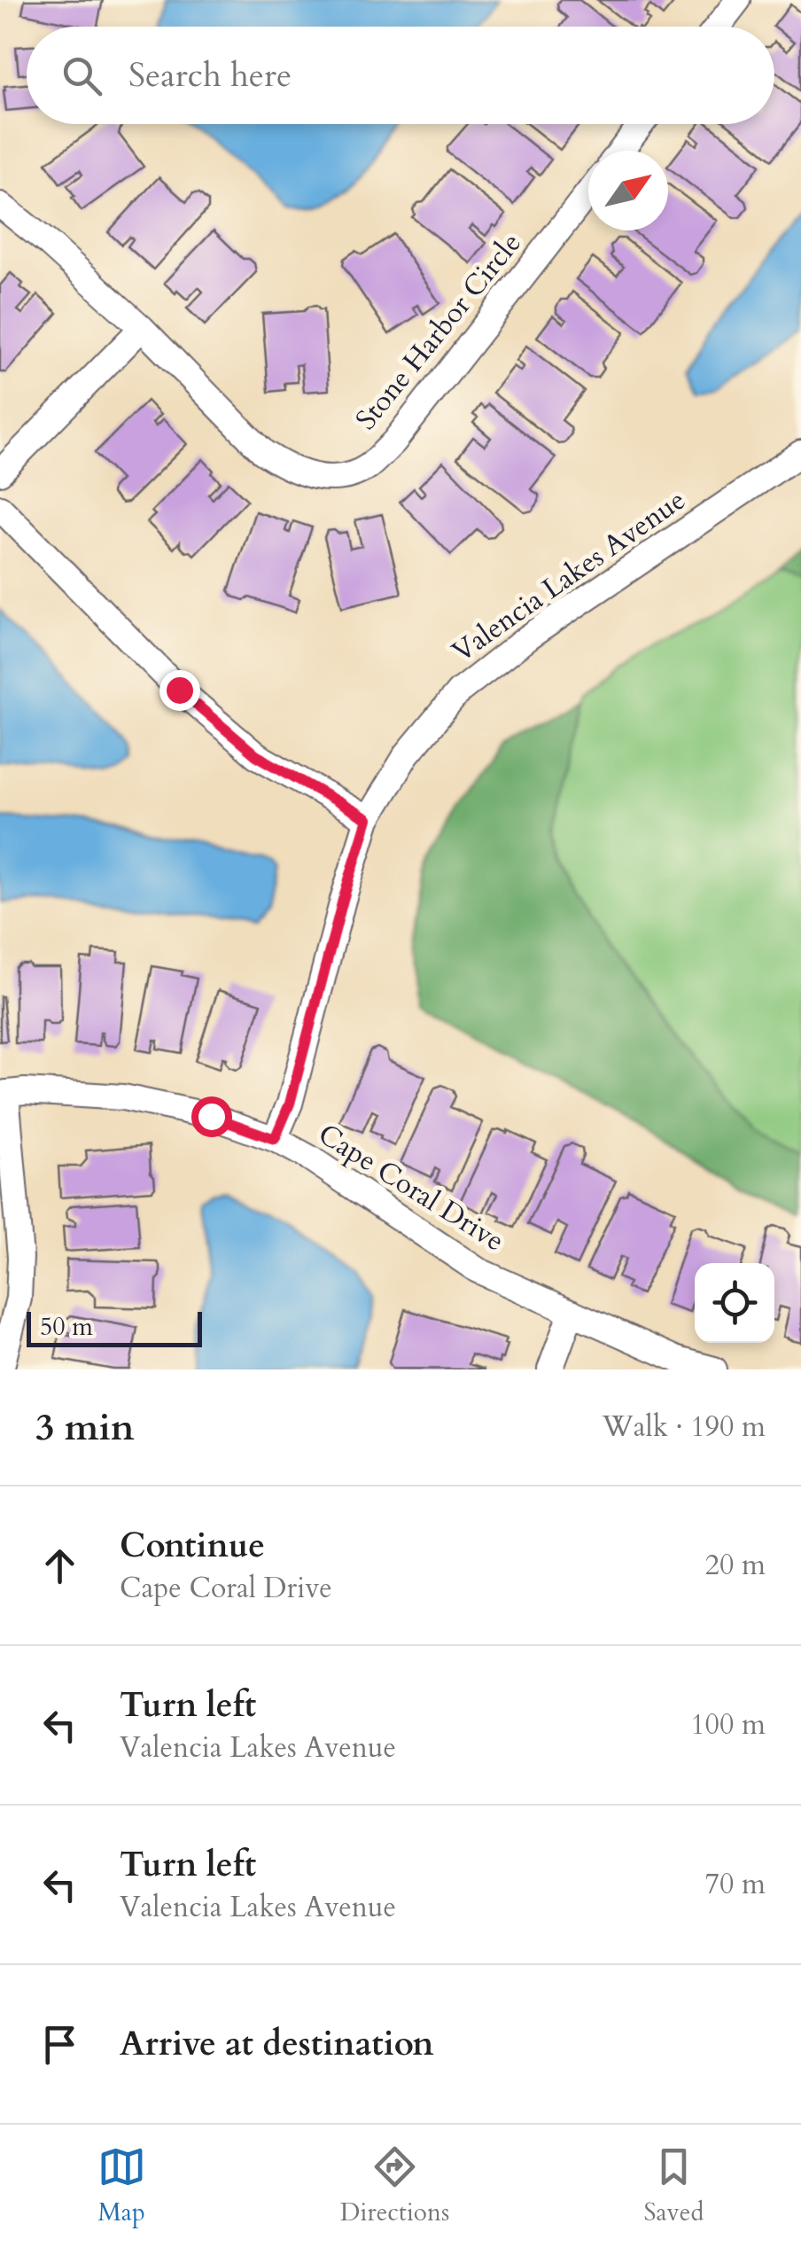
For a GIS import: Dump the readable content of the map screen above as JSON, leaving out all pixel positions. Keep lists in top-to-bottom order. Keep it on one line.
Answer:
{"streets":{"street":["Stone Harbor Circle","Valencia Lakes Avenue","Cape Coral Drive"]},"crossings":[["Valencia Lakes Avenue","Cape Coral Drive"]],"scale_bar":"50 m","north":"top right","page":{"search":"Search here","scale":"50 m","heading":["3 min","Walk · 190 m"],"list":[["Continue","Cape Coral Drive","20 m"],["Turn left","Valencia Lakes Avenue","100 m"],["Turn left","Valencia Lakes Avenue","70 m"],"Arrive at destination"],"nav":["Map","Directions","Saved"]}}
